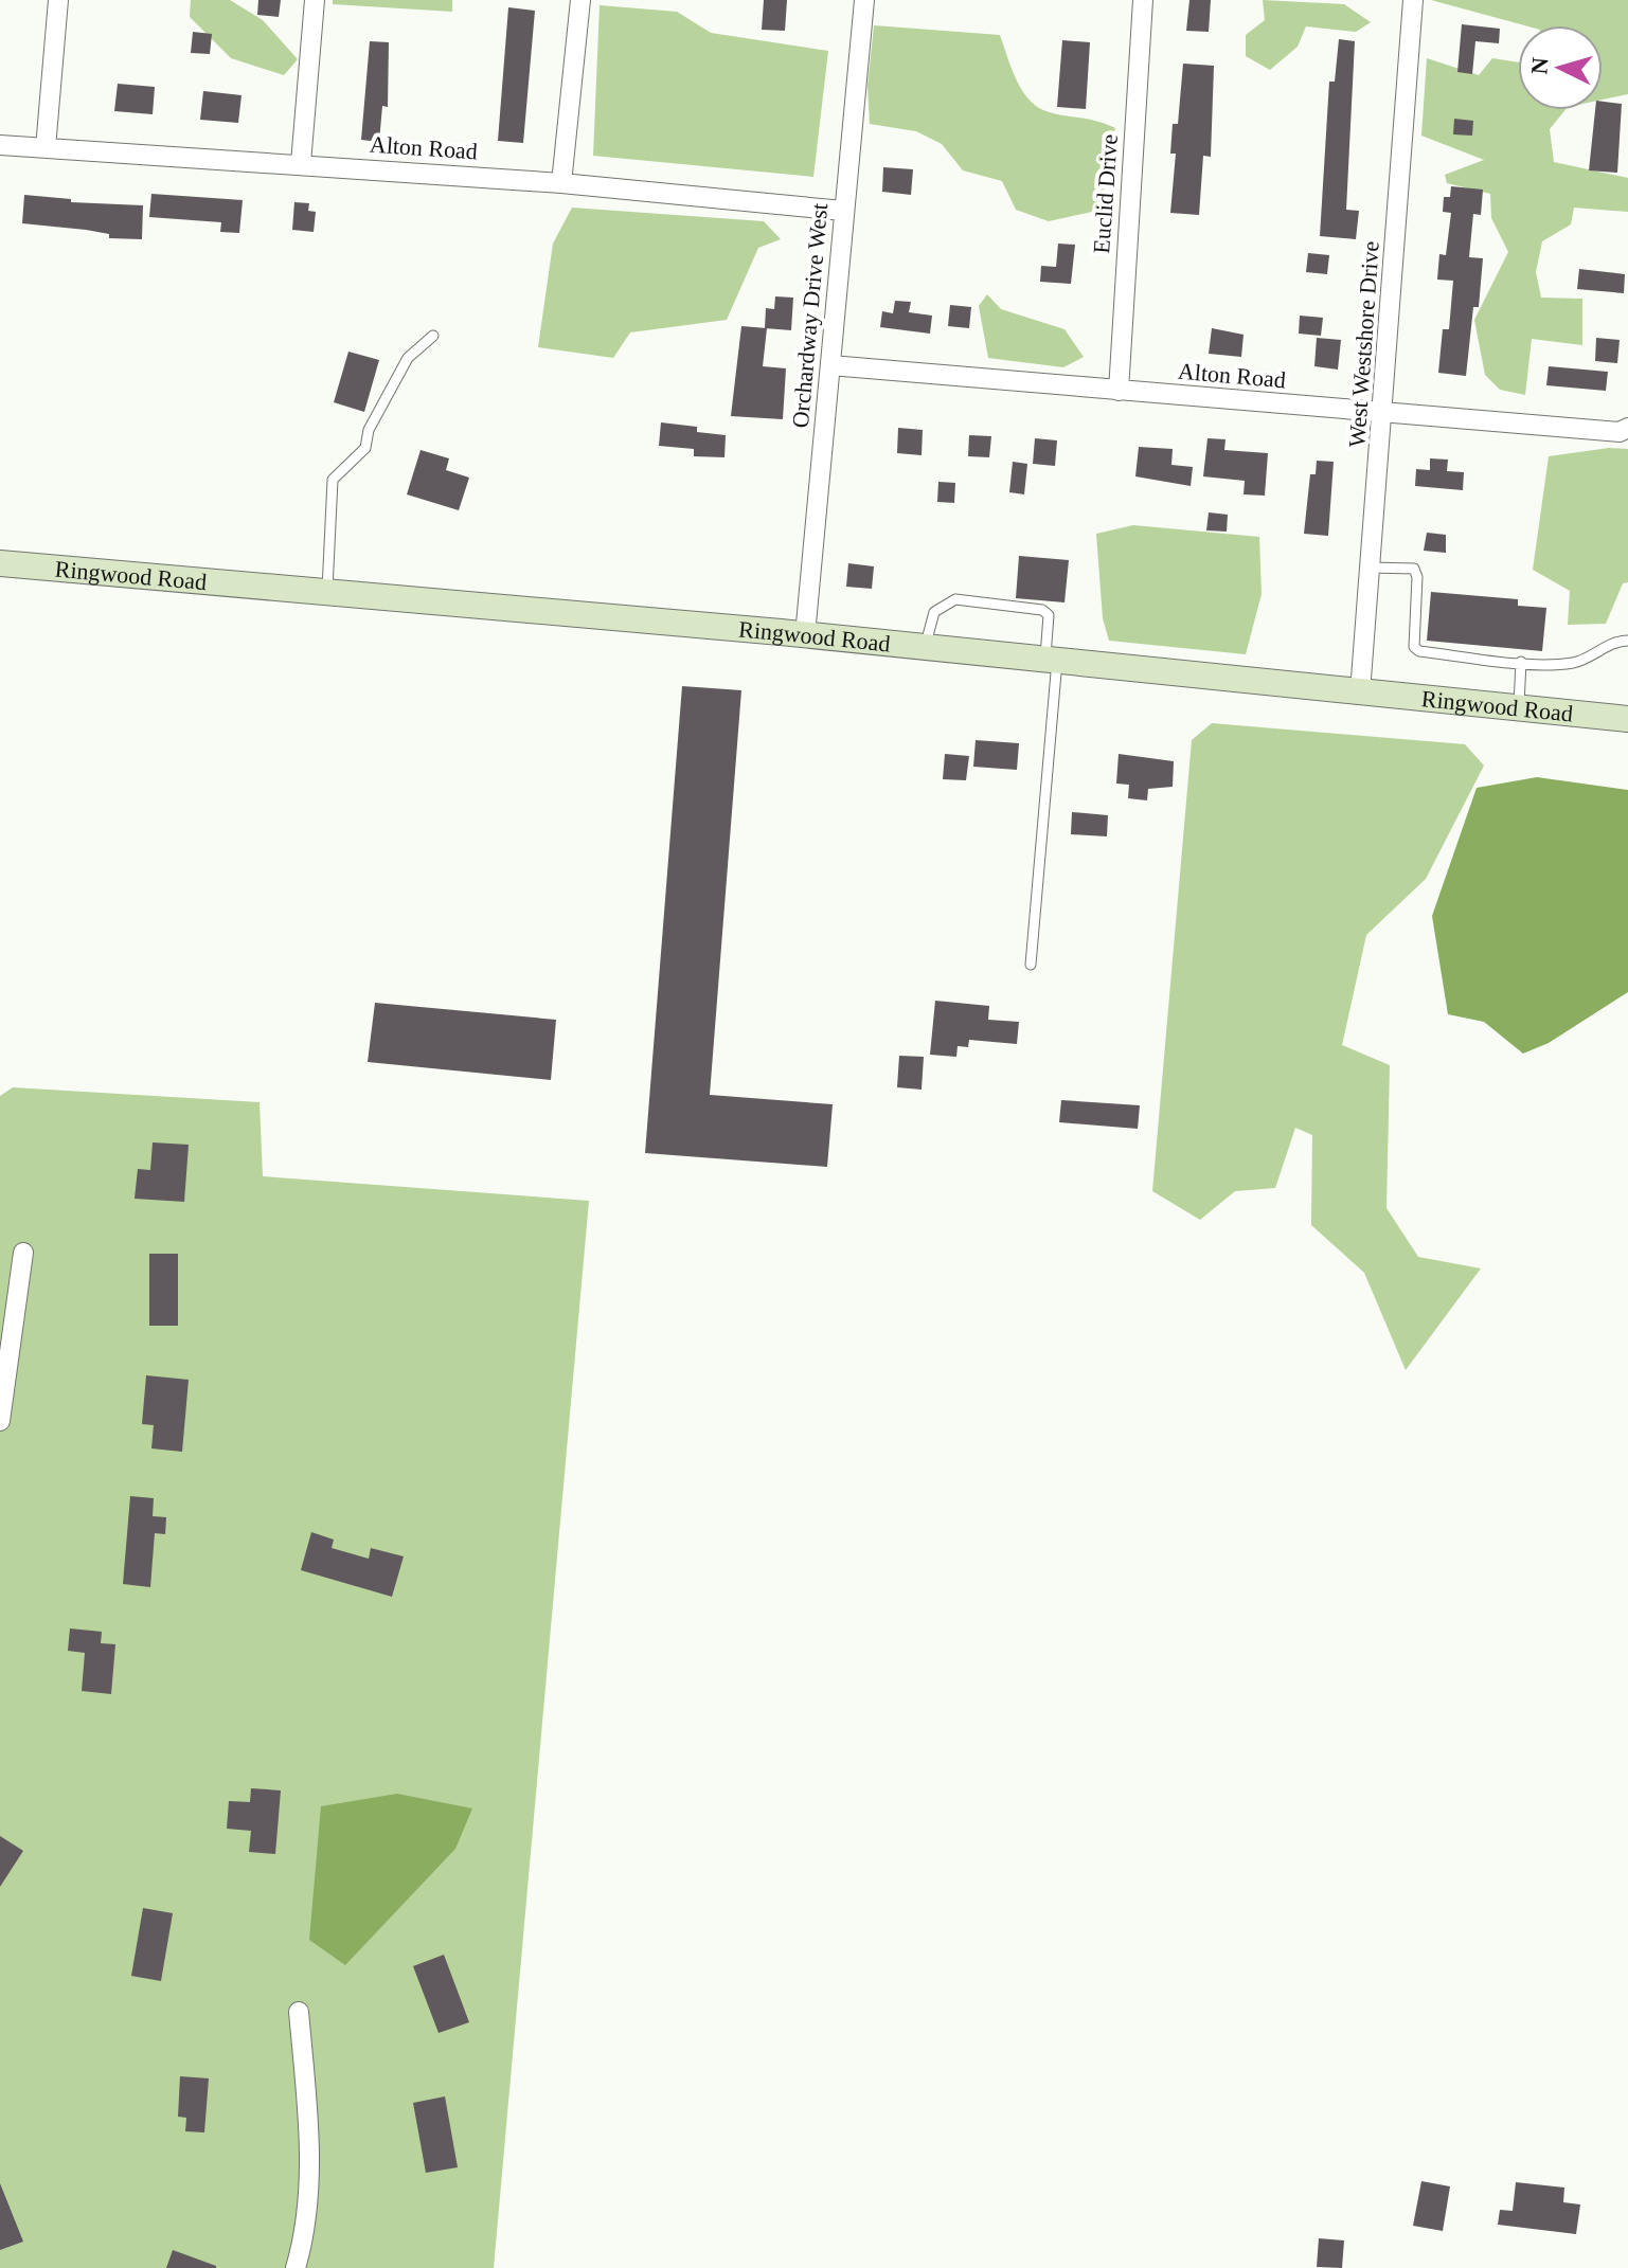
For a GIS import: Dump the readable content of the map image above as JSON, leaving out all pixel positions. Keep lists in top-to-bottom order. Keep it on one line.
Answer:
{"streets":{"street":["Alton Road","Euclid Drive","Orchardway Drive West","West Westshore Drive","Ringwood Road"]},"crossings":[["Alton Road","Euclid Drive"],["Alton Road","Orchardway Drive West"],["Alton Road","West Westshore Drive"],["Orchardway Drive West","Ringwood Road"],["West Westshore Drive","Ringwood Road"]],"north":"left"}
